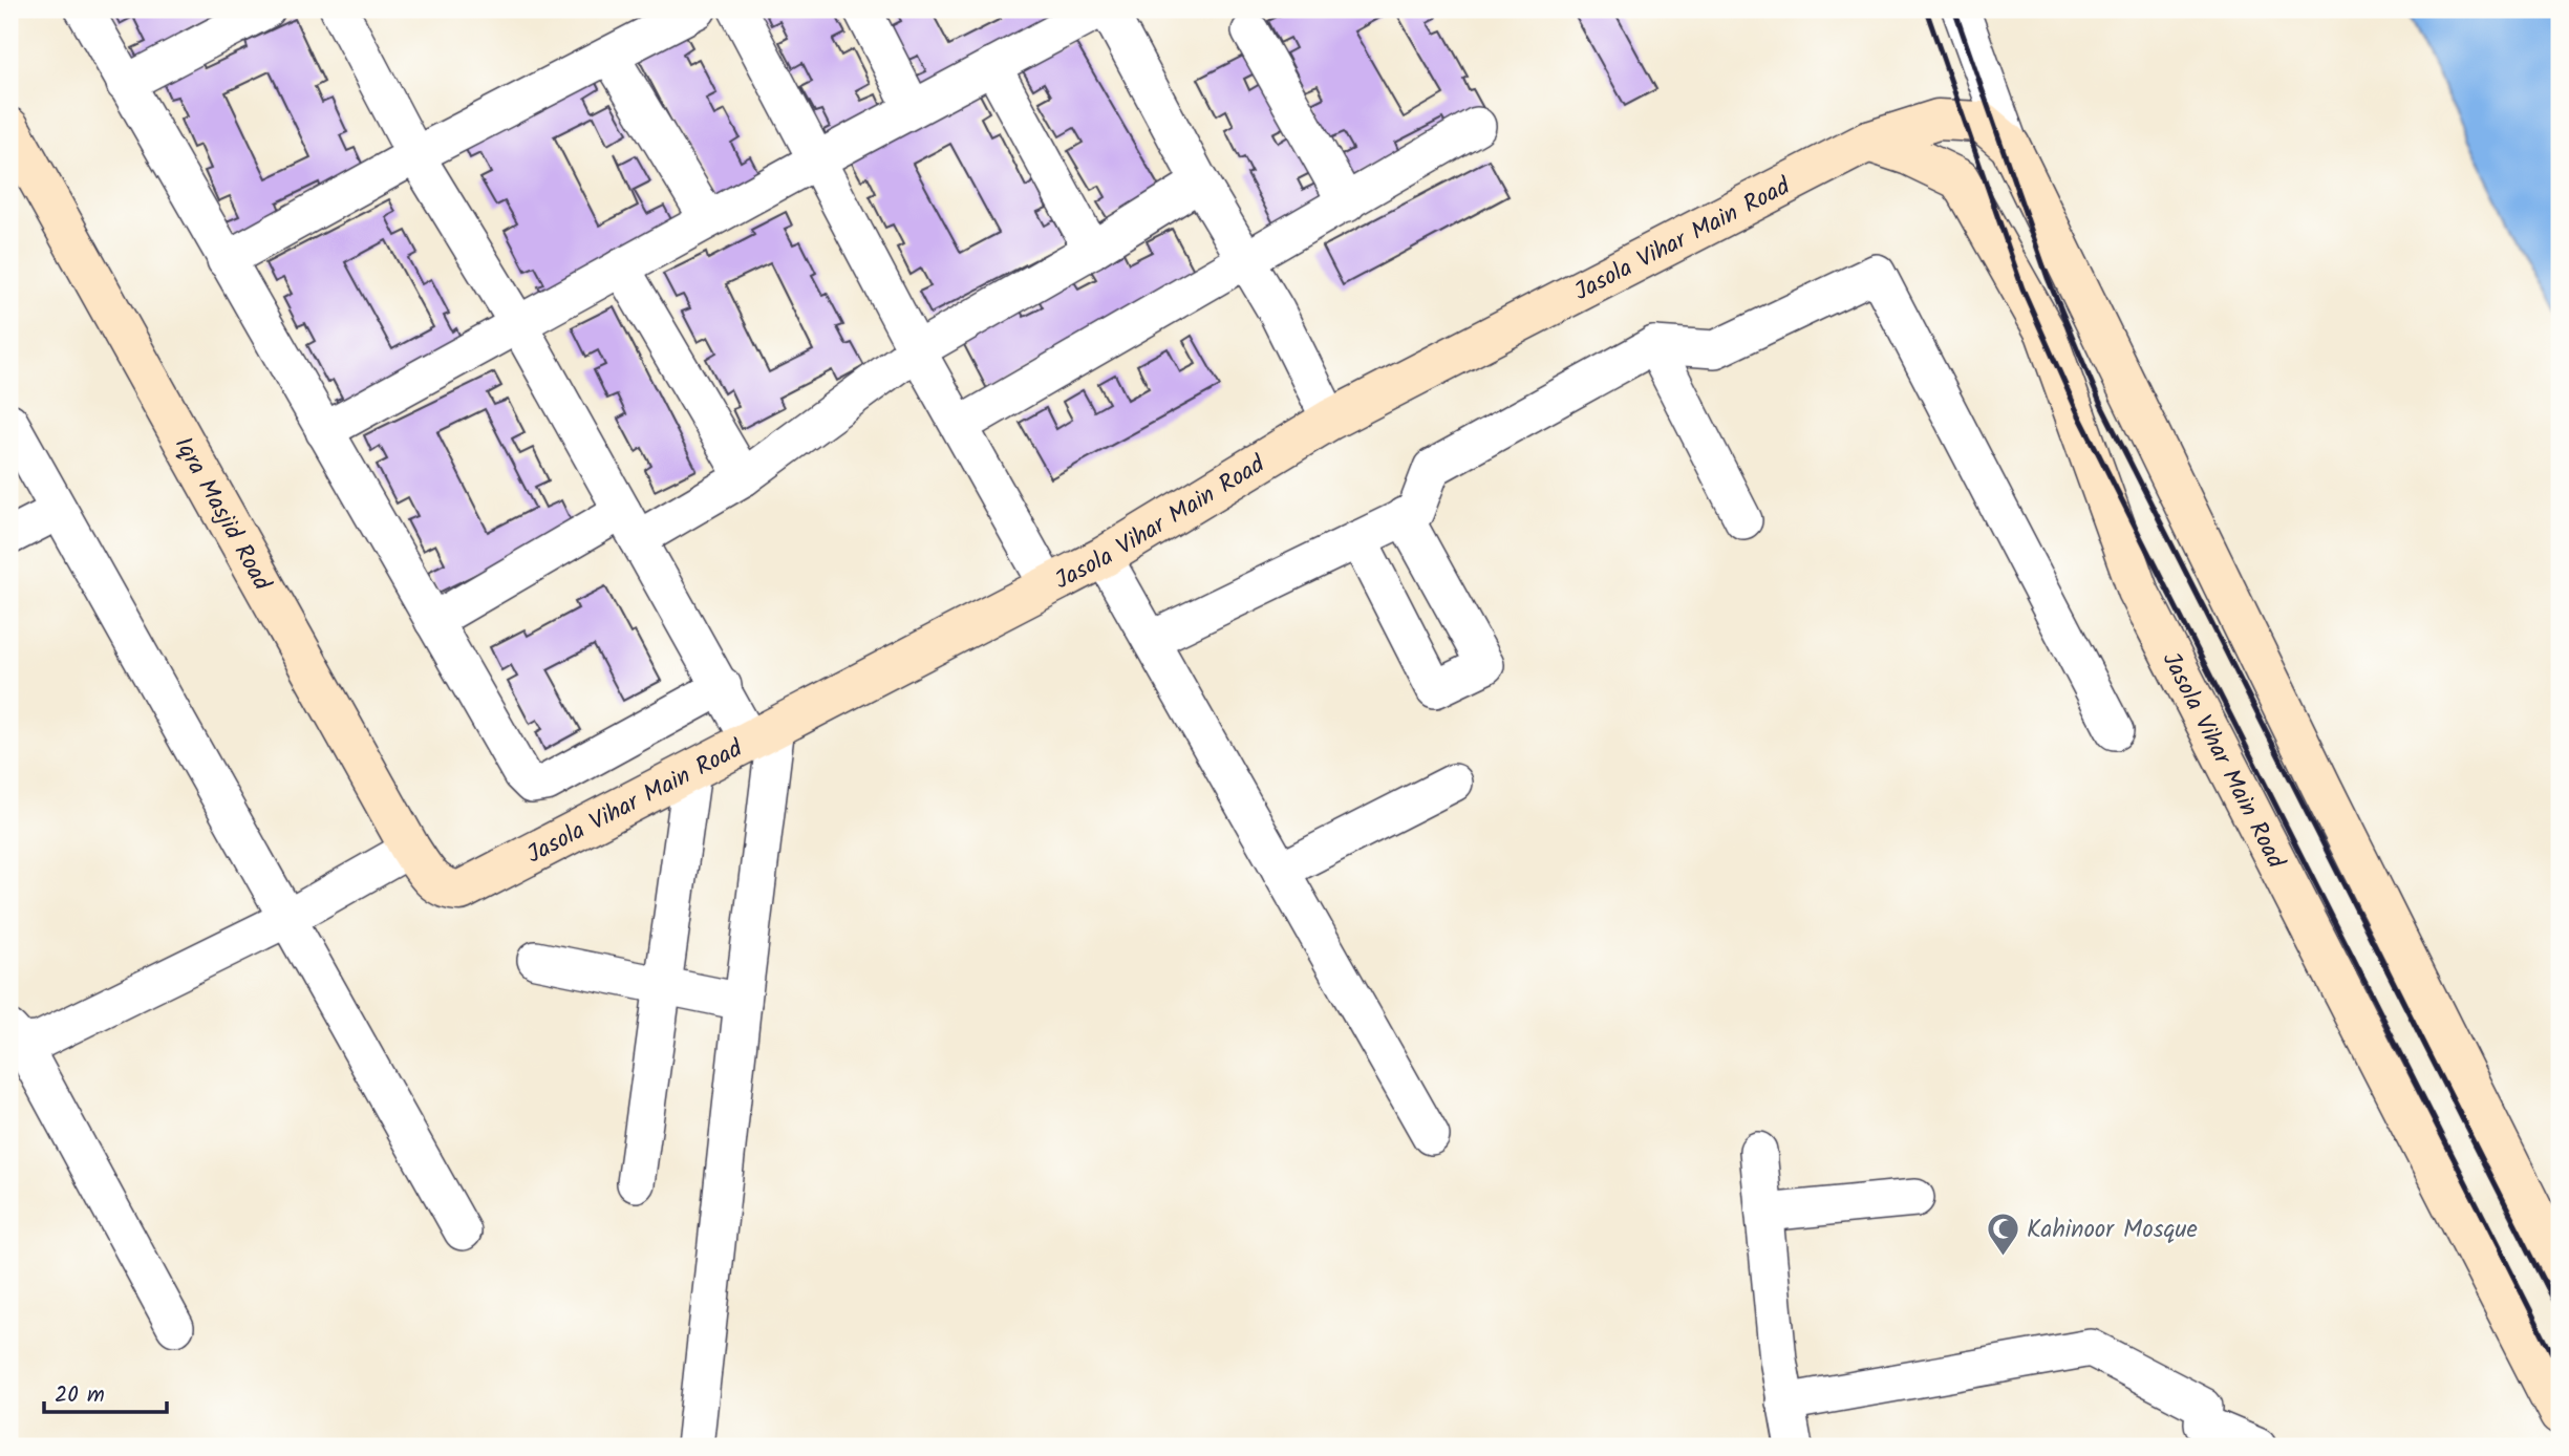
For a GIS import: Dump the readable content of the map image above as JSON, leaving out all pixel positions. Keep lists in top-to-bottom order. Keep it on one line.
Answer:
{"streets":{"street":["Jasola Vihar Main Road","Iqra Masjid Road"]},"crossings":[["Jasola Vihar Main Road","Iqra Masjid Road"]],"places":{"mosque":["Kahinoor Mosque"]},"scale_bar":"20 m"}
